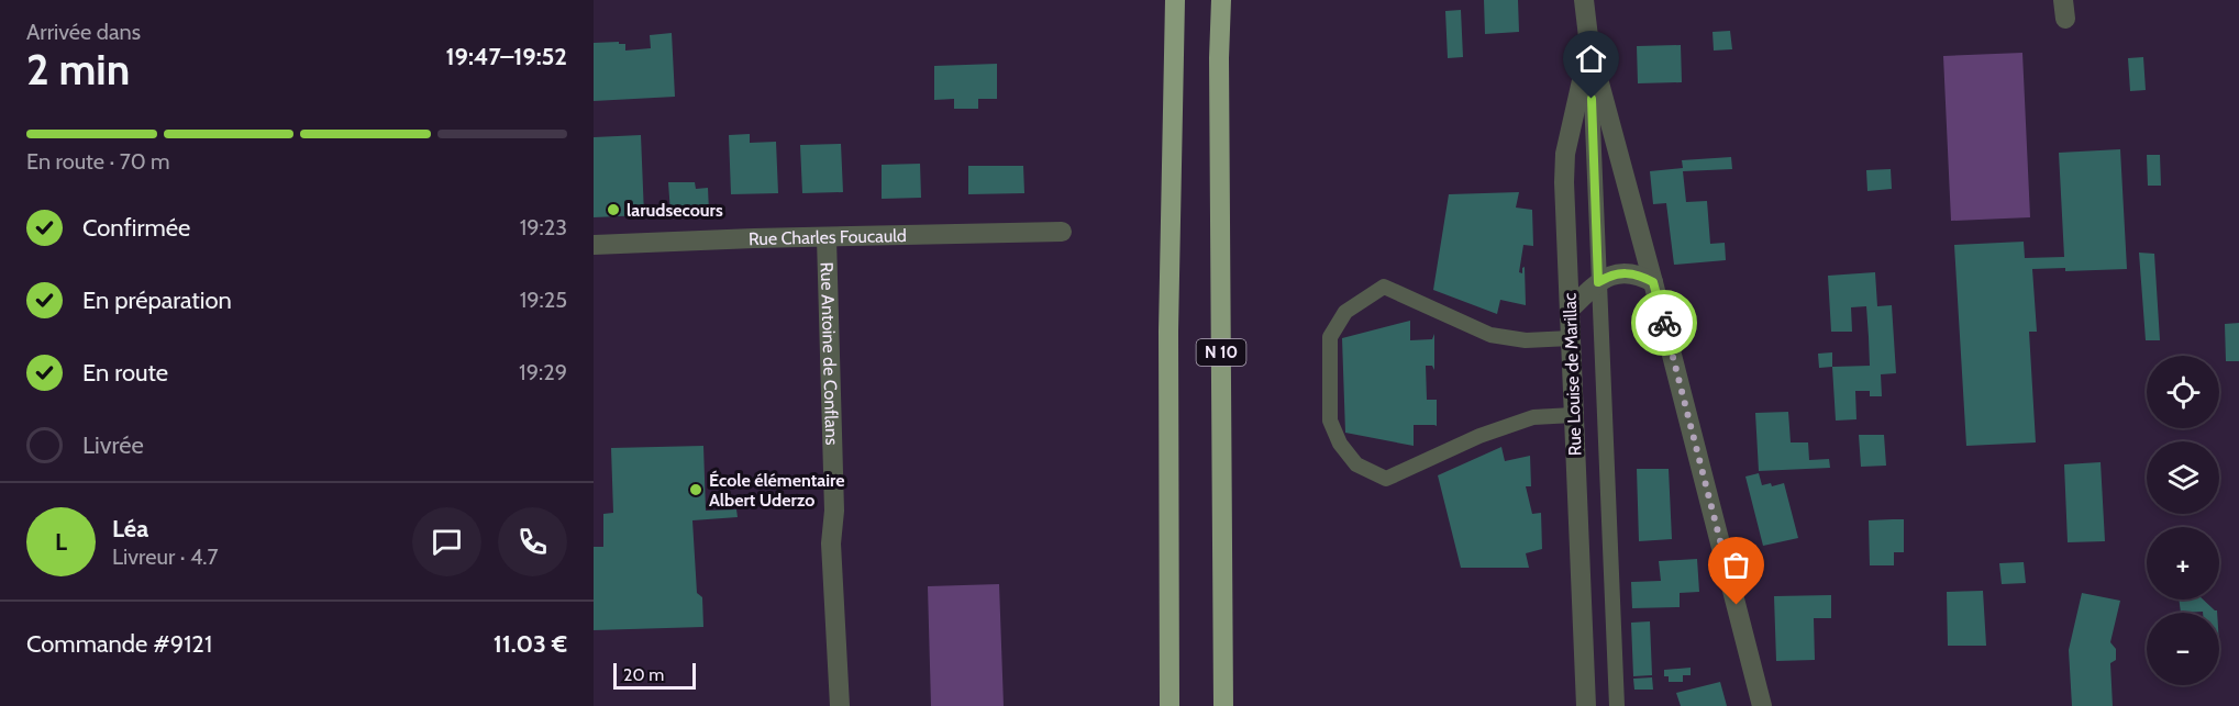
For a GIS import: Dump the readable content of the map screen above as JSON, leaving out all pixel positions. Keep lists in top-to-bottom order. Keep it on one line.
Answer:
{"streets":{"highway":["N 10"],"street":["Rue Charles Foucauld","Rue Antoine de Conflans","Rue Louise de Marillac"]},"crossings":[["Rue Charles Foucauld","Rue Antoine de Conflans"]],"places":["larudsecours","École élémentaire Albert Uderzo"],"scale_bar":"20 m","page":{"heading":["2 min","Arrivée dans","19:47–19:52"],"panel":["Léa","Livreur · 4.7","Commande #9121","11.03 €"],"bar":"En route · 70 m","list":[["Confirmée","19:23"],["En préparation","19:25"],["En route","19:29"],"Livrée"],"map_buttons":["+","−"],"round":"L","scale":"20 m"}}
